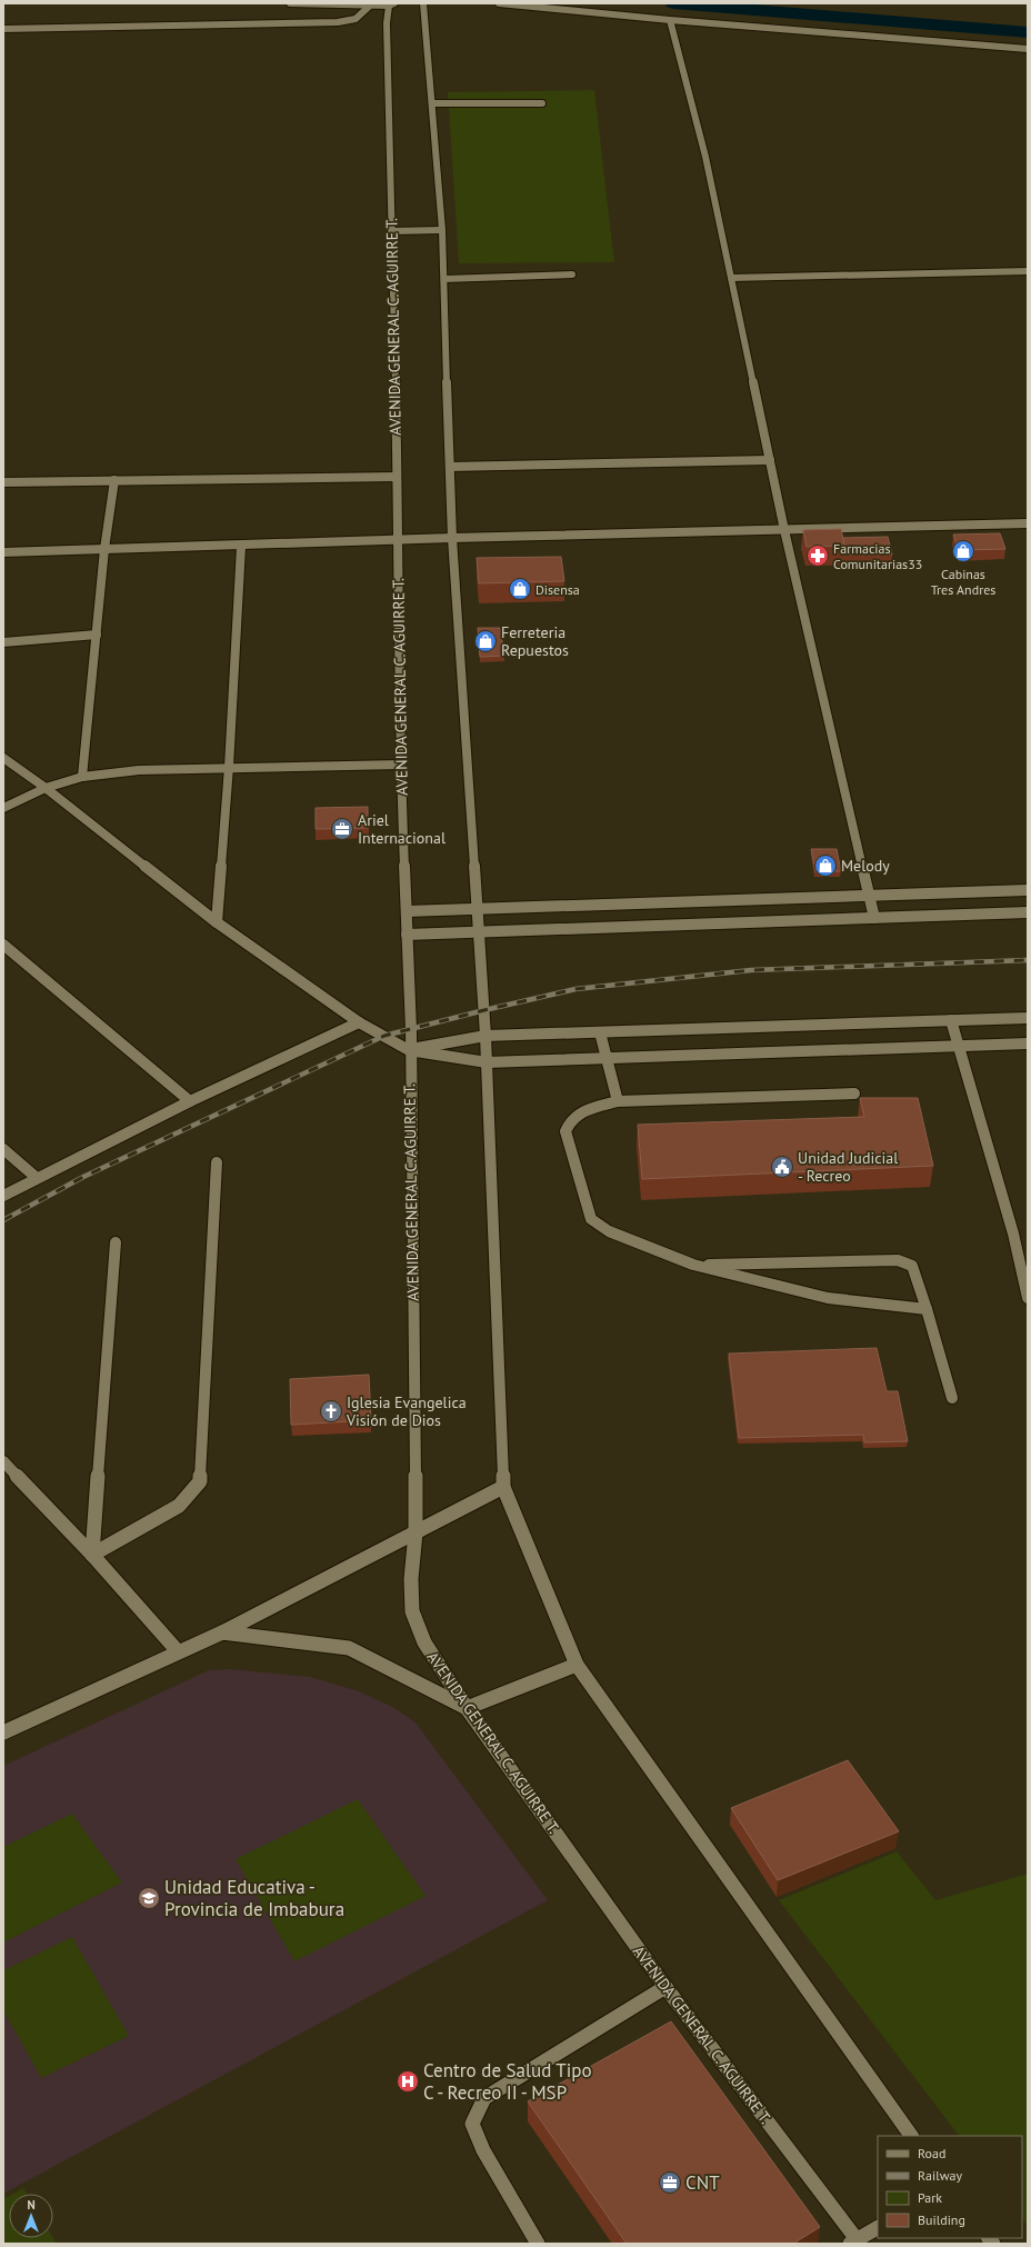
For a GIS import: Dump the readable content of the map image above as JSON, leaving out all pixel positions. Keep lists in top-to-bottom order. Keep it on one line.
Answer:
{"streets":{"street":["AVENIDA GENERAL C. AGUIRRE T."]},"places":{"shop":["Cabinas Tres Andres","Disensa","Ferreteria Repuestos","Melody"],"pharmacy":["Farmacias Comunitarias33"],"office":["Ariel Internacional","CNT"],"public building":["Unidad Judicial - Recreo"],"church":["Iglesia Evangelica Visión de Dios"],"school or university":["Unidad Educativa - Provincia de Imbabura"],"hospital":["Centro de Salud Tipo C - Recreo II - MSP"]},"legend":["Road","Railway","Park","Building"],"north":"top"}
